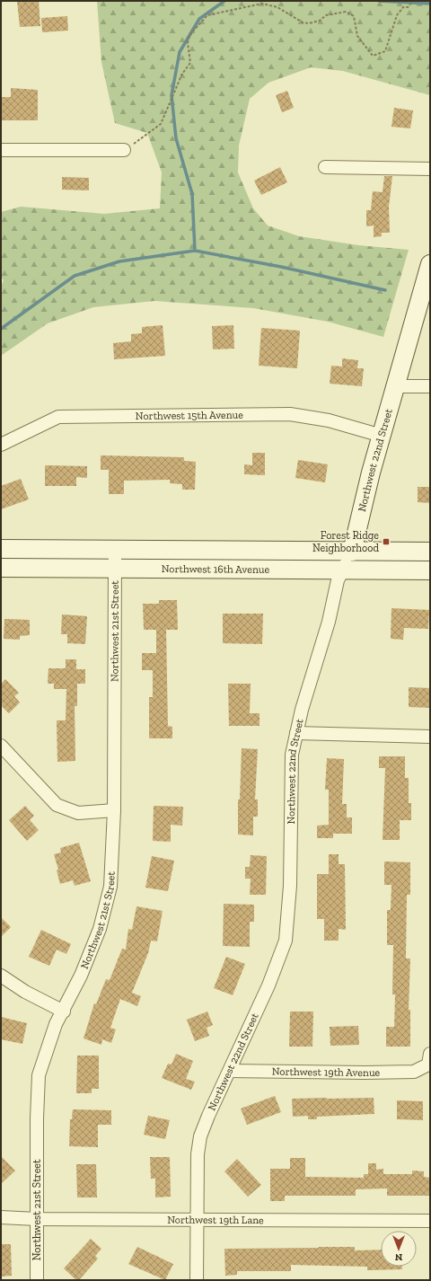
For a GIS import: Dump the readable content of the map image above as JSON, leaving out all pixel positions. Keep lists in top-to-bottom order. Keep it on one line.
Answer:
{"streets":{"main road":["Northwest 22nd Street","Northwest 16th Avenue"],"street":["Northwest 15th Avenue","Northwest 21st Street","Northwest 19th Avenue","Northwest 19th Lane"]},"crossings":[["Northwest 15th Avenue","Northwest 22nd Street"],["Northwest 22nd Street","Northwest 16th Avenue"],["Northwest 22nd Street","Northwest 19th Avenue"],["Northwest 22nd Street","Northwest 19th Lane"],["Northwest 16th Avenue","Northwest 21st Street"],["Northwest 21st Street","Northwest 19th Lane"]],"places":{"transit":["Forest Ridge Neighborhood"]},"north":"bottom"}
